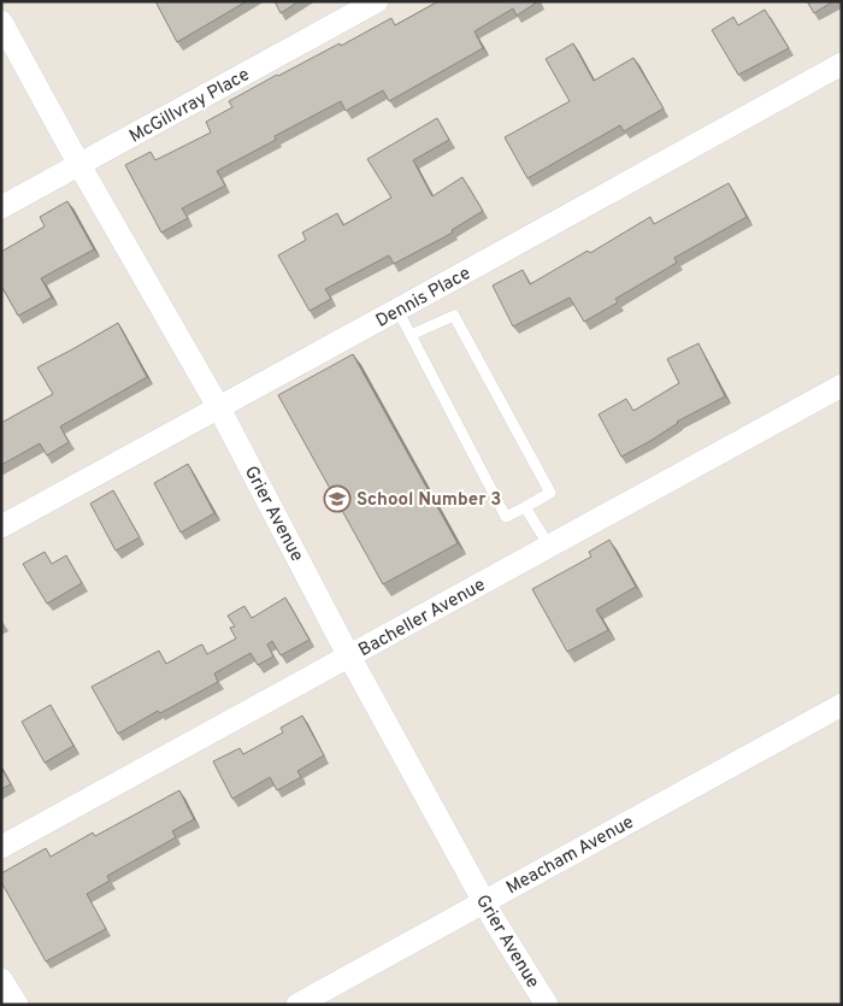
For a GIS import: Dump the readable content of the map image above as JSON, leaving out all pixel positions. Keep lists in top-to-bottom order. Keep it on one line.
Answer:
{"streets":{"street":["McGillvray Place","Dennis Place","Grier Avenue","Bacheller Avenue","Meacham Avenue"]},"crossings":[["McGillvray Place","Grier Avenue"],["Dennis Place","Grier Avenue"],["Grier Avenue","Bacheller Avenue"],["Grier Avenue","Meacham Avenue"]],"places":{"school or university":["School Number 3"]}}
